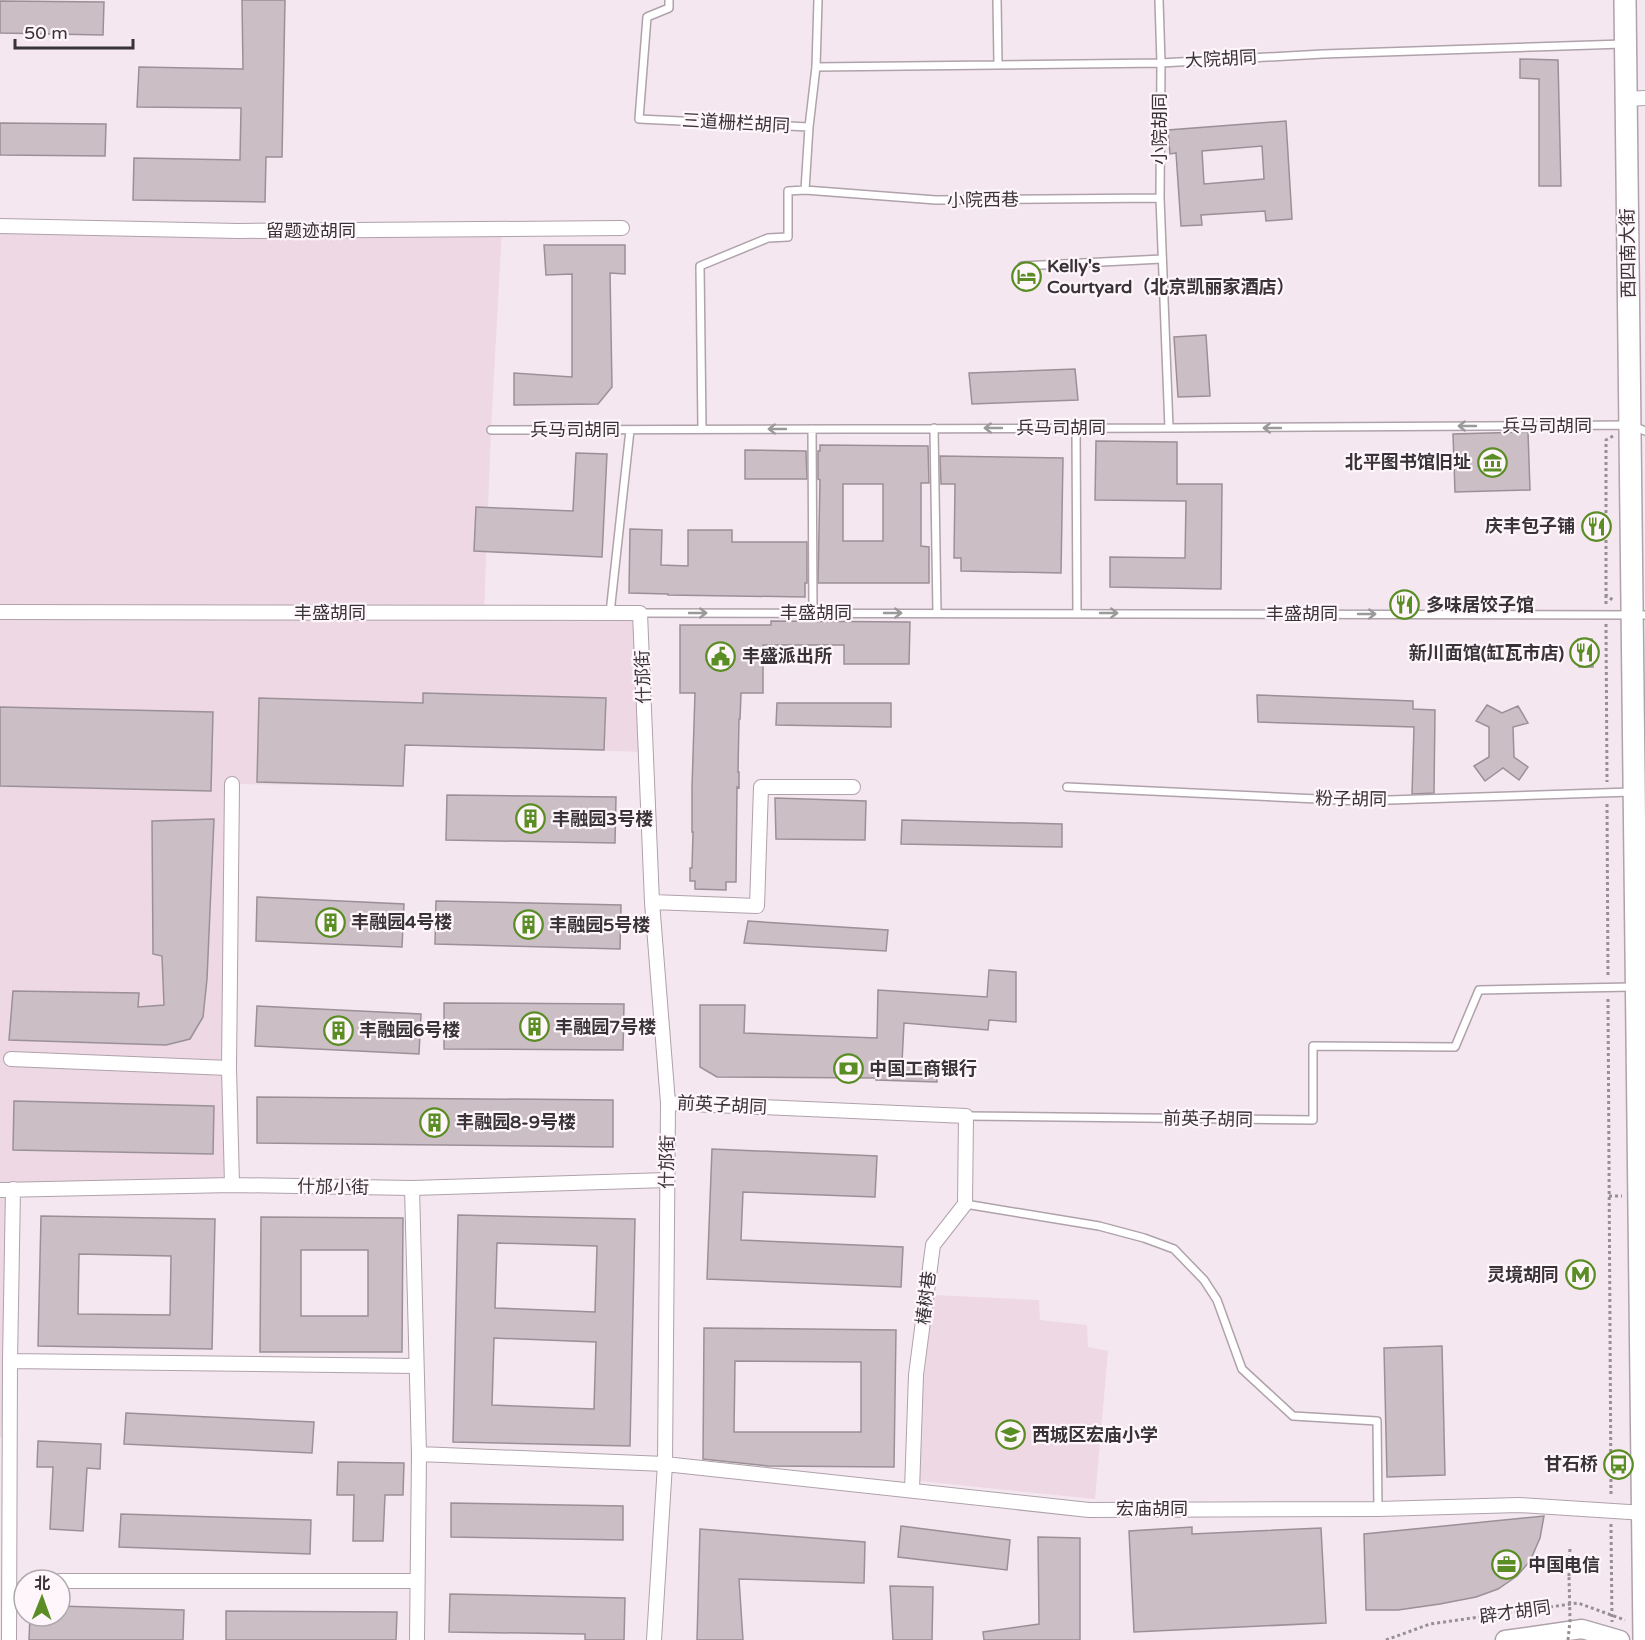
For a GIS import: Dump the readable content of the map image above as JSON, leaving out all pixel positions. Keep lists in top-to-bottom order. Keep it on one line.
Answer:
{"streets":{"main road":["西四南大街","辟才胡同"],"street":["留题迹胡同","丰盛胡同","什邡街","前英子胡同","什邡小街","椿树巷","宏庙胡同"],"lane":["大院胡同","三道栅栏胡同","小院胡同","小院西巷","兵马司胡同","粉子胡同"]},"crossings":[["大院胡同","三道栅栏胡同"],["大院胡同","小院胡同"],["大院胡同","西四南大街"],["小院胡同","小院西巷"],["小院胡同","兵马司胡同"],["西四南大街","兵马司胡同"],["西四南大街","丰盛胡同"],["西四南大街","粉子胡同"],["西四南大街","前英子胡同"],["西四南大街","宏庙胡同"],["西四南大街","辟才胡同"],["丰盛胡同","什邡街"],["什邡街","前英子胡同"],["什邡街","什邡小街"],["什邡街","宏庙胡同"],["椿树巷","宏庙胡同"]],"one_way":["兵马司胡同","丰盛胡同"],"places":{"hotel":["Kelly's Courtyard（北京凯丽家酒店）"],"museum":["北平图书馆旧址"],"restaurant":["庆丰包子铺","多味居饺子馆","新川面馆(缸瓦市店)"],"public building":["丰盛派出所"],"building":["丰融园3号楼","丰融园4号楼","丰融园5号楼","丰融园7号楼","丰融园6号楼","丰融园8-9号楼"],"bank":["中国工商银行"],"metro station":["灵境胡同"],"school or university":["西城区宏庙小学"],"bus stop":["甘石桥"],"office":["中国电信"]},"scale_bar":"50 m","north":"top"}
